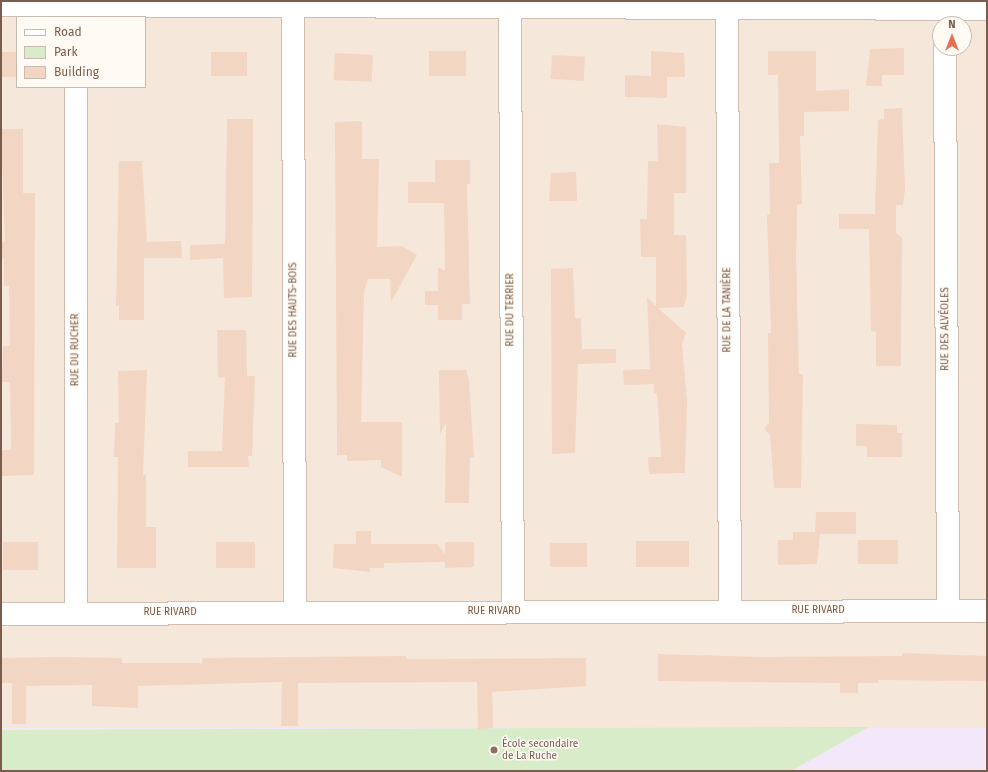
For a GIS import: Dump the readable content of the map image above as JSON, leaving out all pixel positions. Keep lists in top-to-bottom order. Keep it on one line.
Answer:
{"streets":{"street":["RUE DES HAUTS-BOIS","RUE DU TERRIER","RUE DE LA TANIÈRE","RUE DES ALVÉOLES","RUE DU RUCHER","RUE RIVARD"]},"crossings":[["RUE DES HAUTS-BOIS","RUE RIVARD"],["RUE DU TERRIER","RUE RIVARD"],["RUE DE LA TANIÈRE","RUE RIVARD"],["RUE DES ALVÉOLES","RUE RIVARD"],["RUE DU RUCHER","RUE RIVARD"]],"places":["École secondaire de La Ruche"],"legend":["Road","Park","Building"],"north":"top"}
